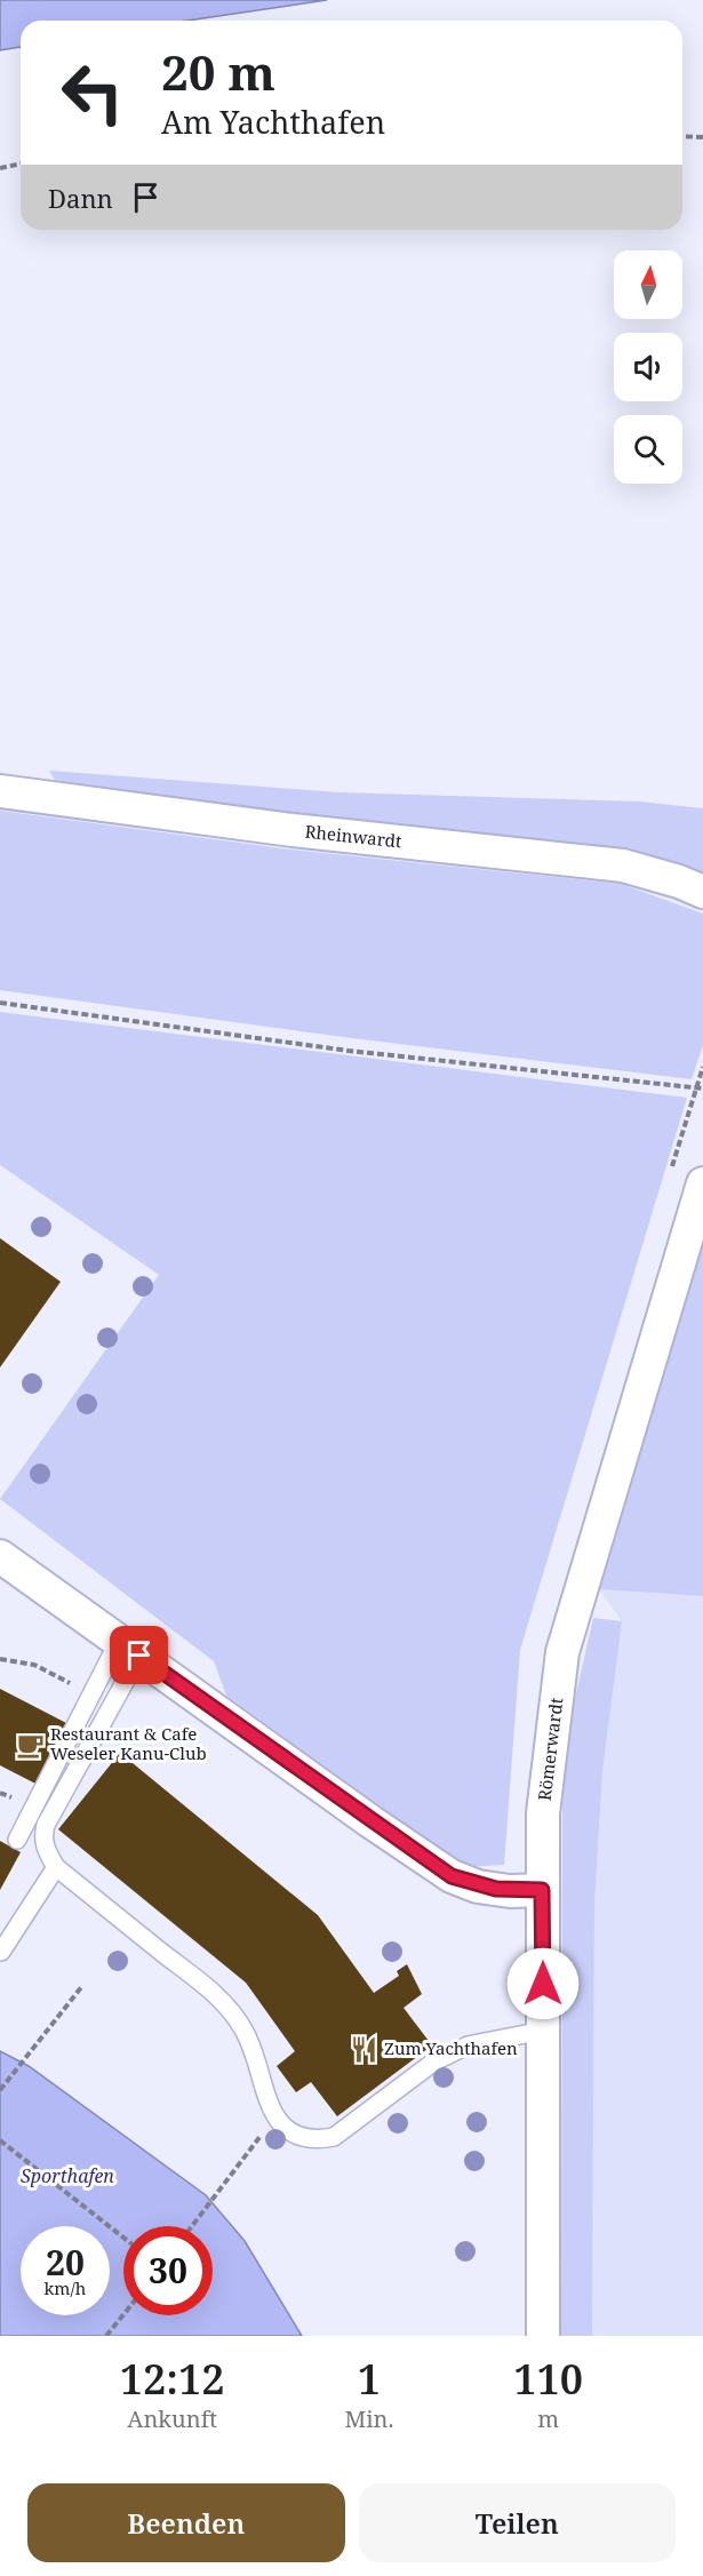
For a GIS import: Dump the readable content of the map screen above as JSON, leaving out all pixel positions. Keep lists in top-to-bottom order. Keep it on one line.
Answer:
{"streets":{"street":["Rheinwardt","Römerwardt"]},"water":["Sporthafen"],"places":{"cafe":["Restaurant & Cafe Weseler Kanu-Club"],"restaurant":["Zum Yachthafen"]},"north":"top","page":{"turn":["20 m","Am Yachthafen"],"then":"Dann","speed":"20 km/h","limit":"30","eta":["12:12","Ankunft","1","Min.","110","m"],"buttons":["Beenden","Teilen"]}}
